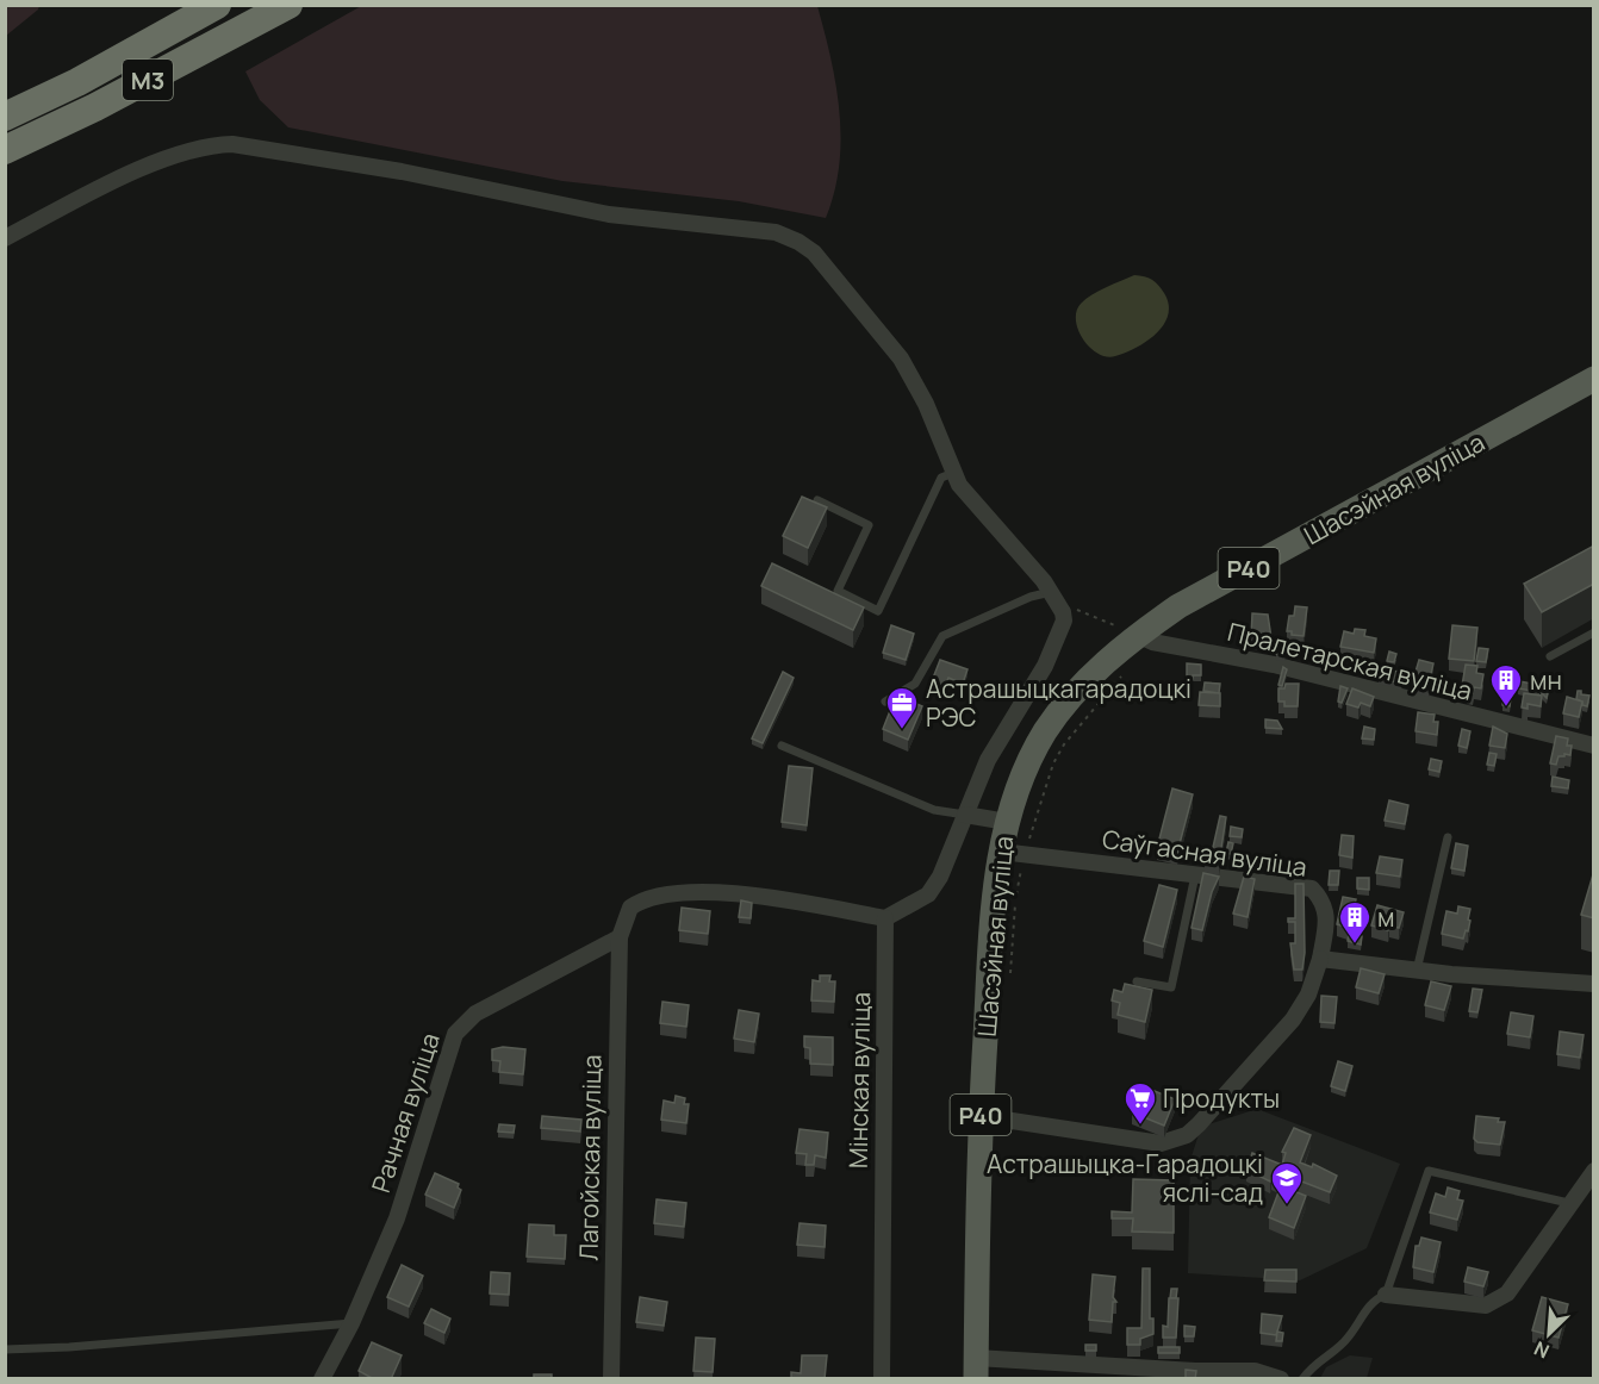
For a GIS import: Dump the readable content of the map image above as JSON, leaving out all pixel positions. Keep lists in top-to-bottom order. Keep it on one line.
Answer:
{"streets":{"highway":["М3"],"main road":["Шасэйная вуліца","Р40"],"street":["Пралетарская вуліца","Саўгасная вуліца","Мінская вуліца","Рачная вуліца","Лагойская вуліца"]},"crossings":[["Шасэйная вуліца","Пралетарская вуліца"],["Шасэйная вуліца","Саўгасная вуліца"],["Рачная вуліца","Лагойская вуліца"]],"places":{"building":["мн","м"],"office":["Астрашыцкагарадоцкі РЭС"],"supermarket":["Продукты"],"school or university":["Астрашыцка-Гарадоцкі яслі-сад"]},"north":"bottom left"}
